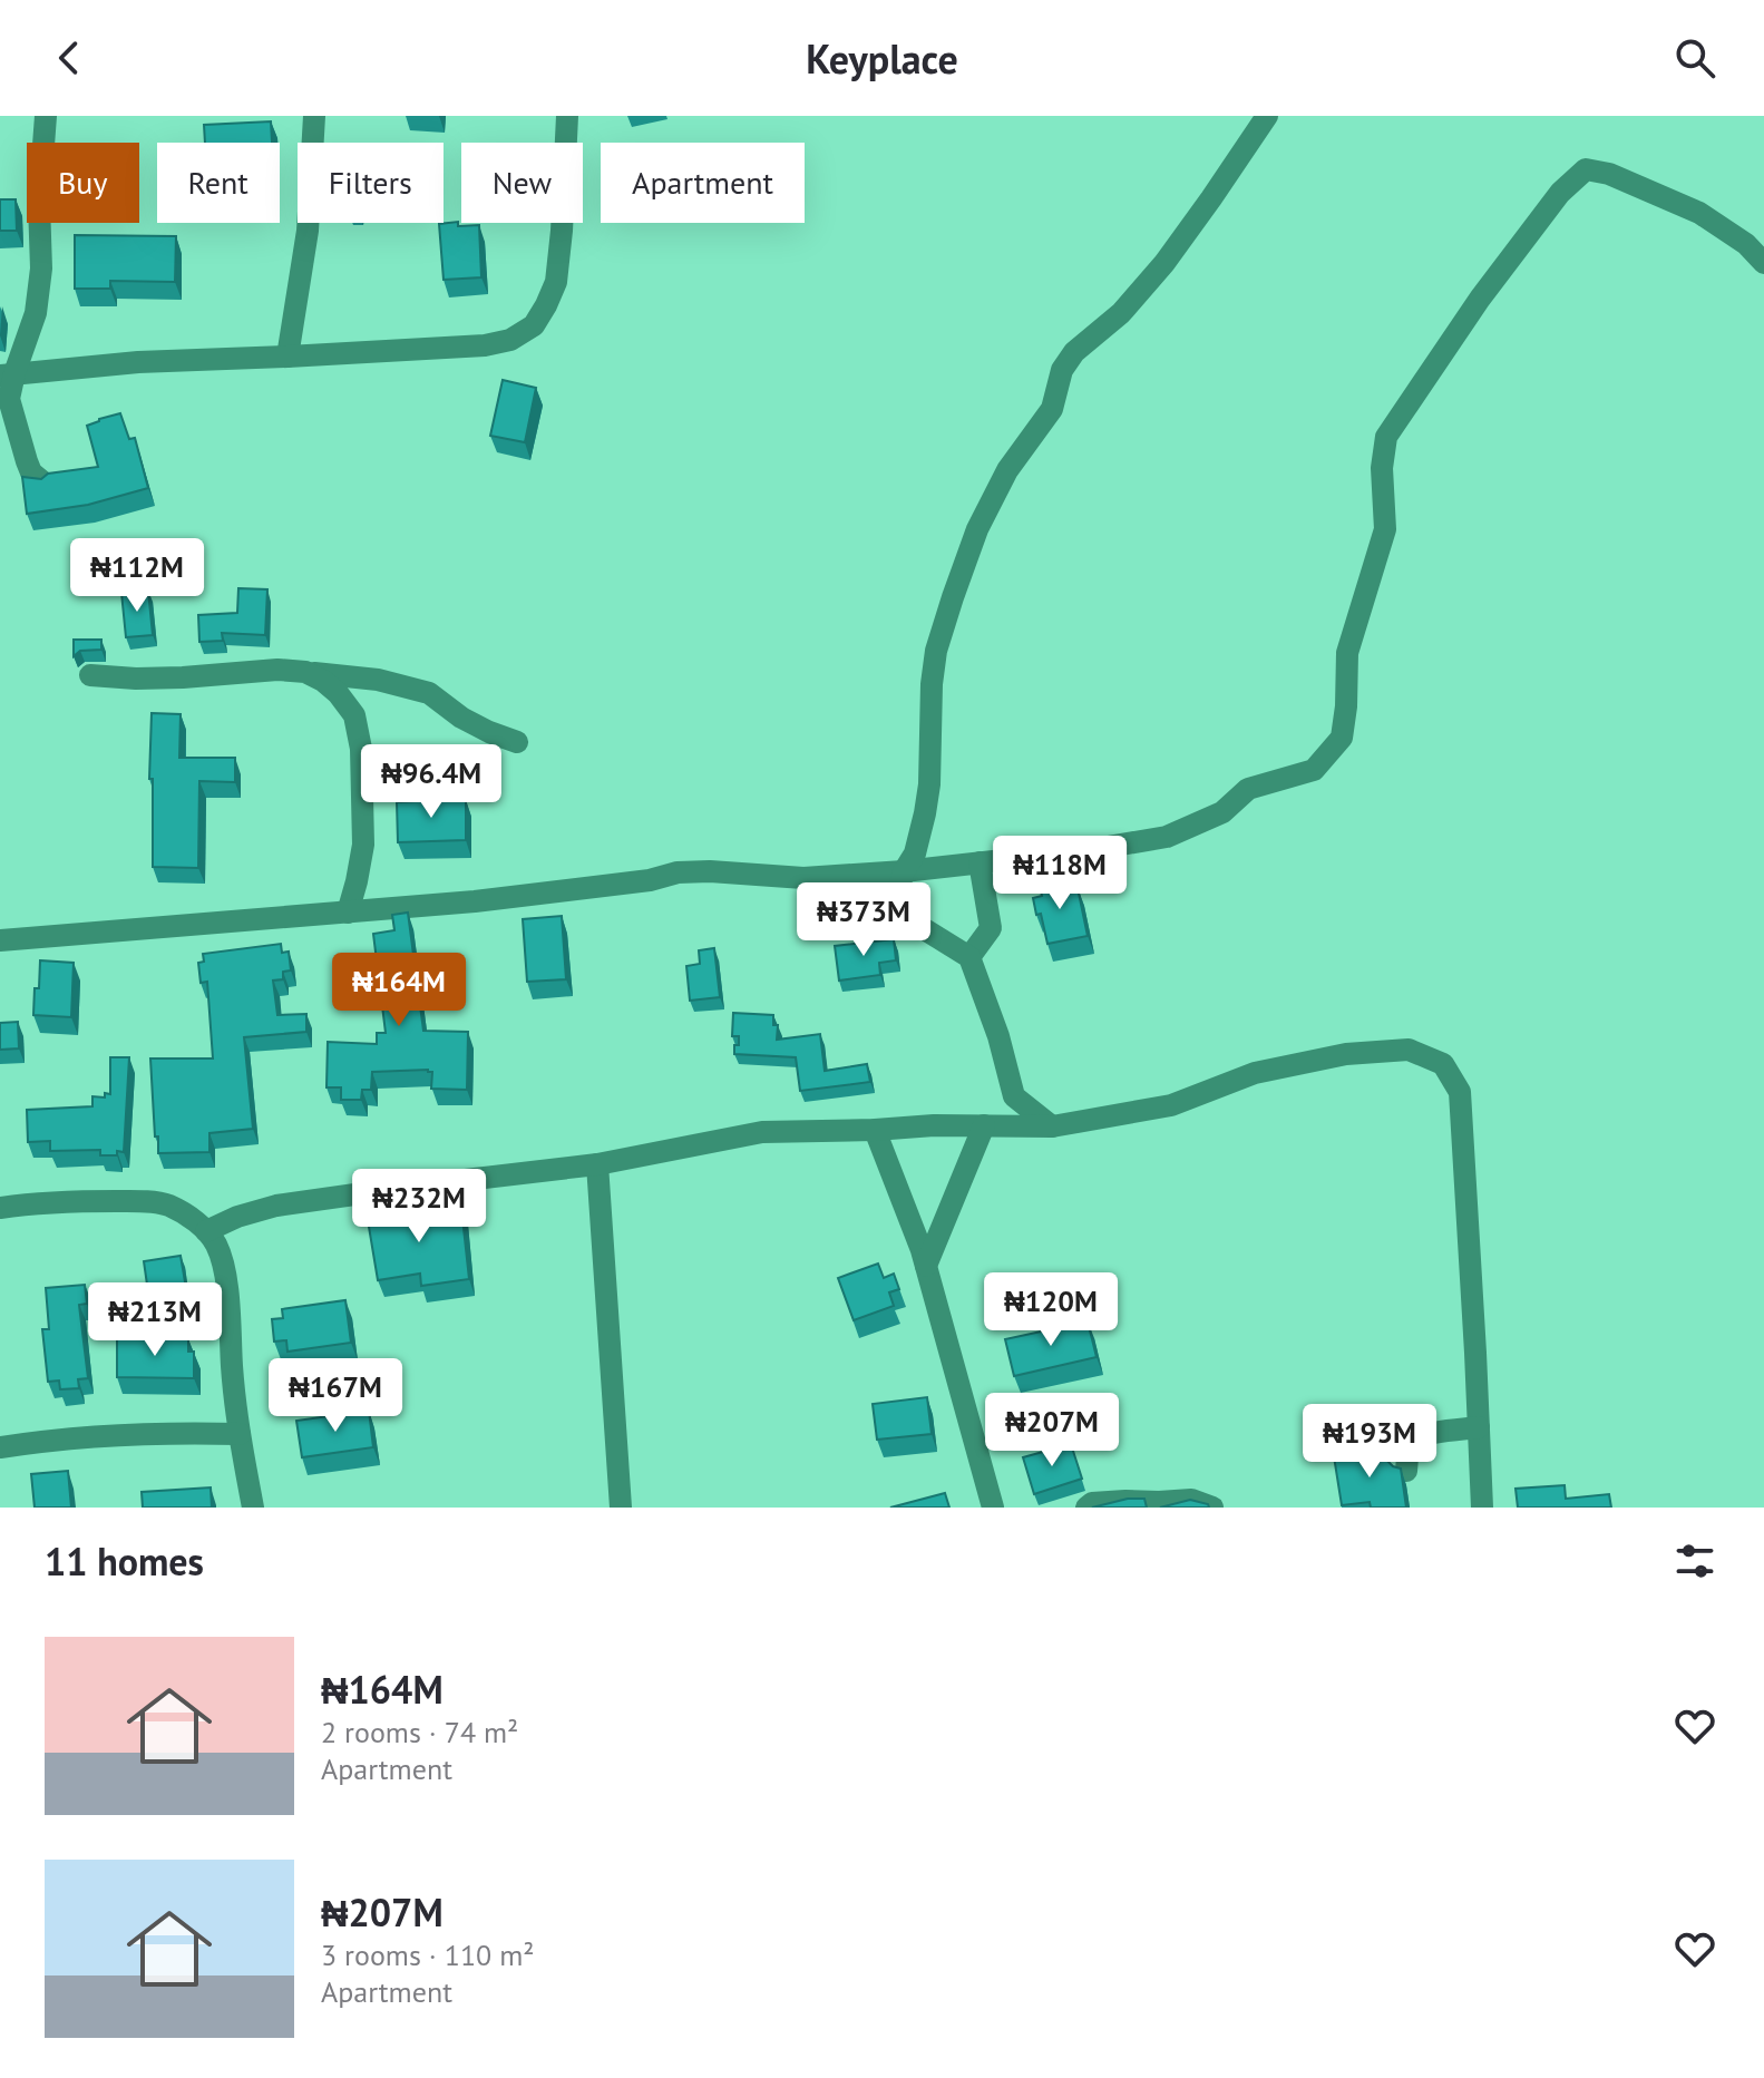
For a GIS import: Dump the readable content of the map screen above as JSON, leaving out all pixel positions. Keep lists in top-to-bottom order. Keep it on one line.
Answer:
{"page":{"header":"Keyplace","chip":["Buy","Rent","Filters","New","Apartment"],"price":["₦112M","₦96.4M","₦118M","₦373M","₦164M","₦232M","₦120M","₦213M","₦167M","₦207M","₦193M"],"heading":"11 homes","list":[{"name":"₦164M","note":"2 rooms · 74 m² · Apartment"},{"name":"₦207M","note":"3 rooms · 110 m² · Apartment"}]}}
